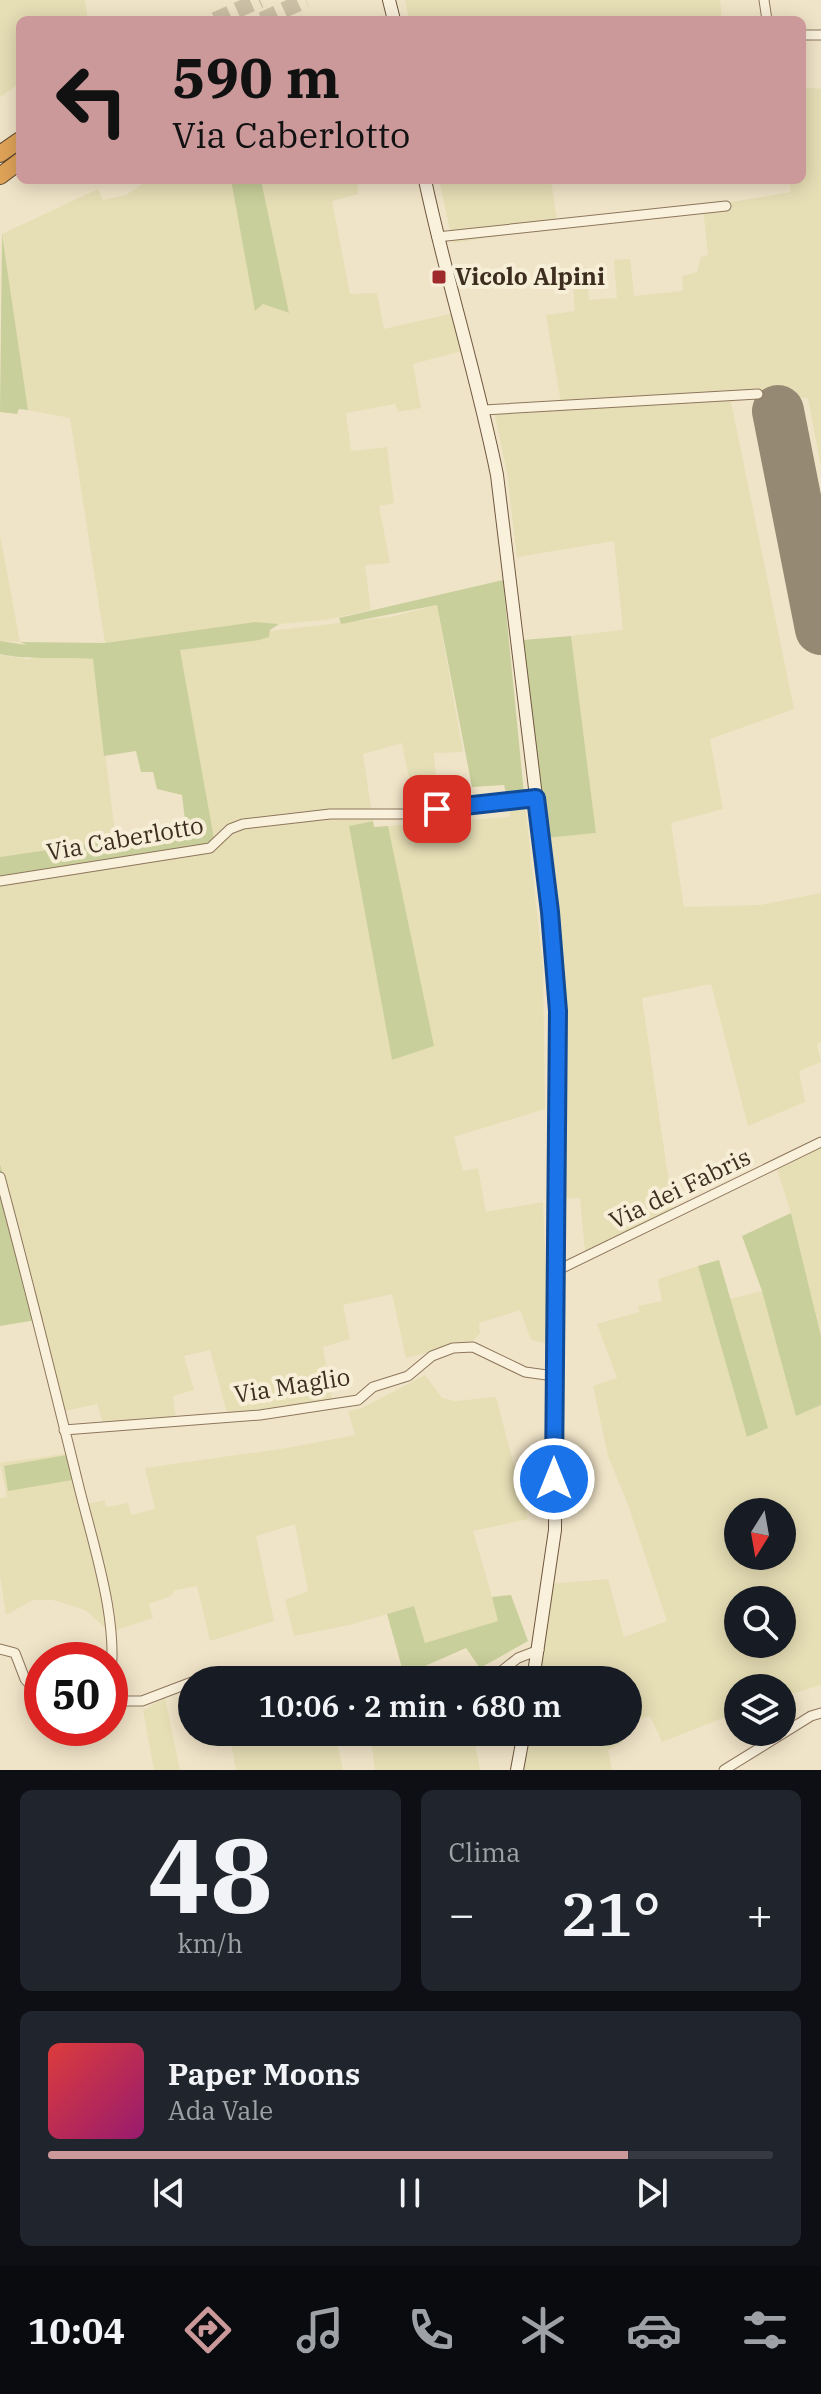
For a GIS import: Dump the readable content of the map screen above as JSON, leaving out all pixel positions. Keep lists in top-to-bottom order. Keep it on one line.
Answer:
{"streets":{"street":["Via Caberlotto","Via dei Fabris","Via Maglio"]},"places":{"transit":["Vicolo Alpini"]},"north":"bottom","page":{"turn":["590 m","Via Caberlotto"],"limit":"50","trip":"10:06 · 2 min · 680 m","tile":[["48","km/h"],"Clima"],"heat":["−","21°","+"],"song":["Paper Moons","Ada Vale"],"tabs":"10:04"}}
